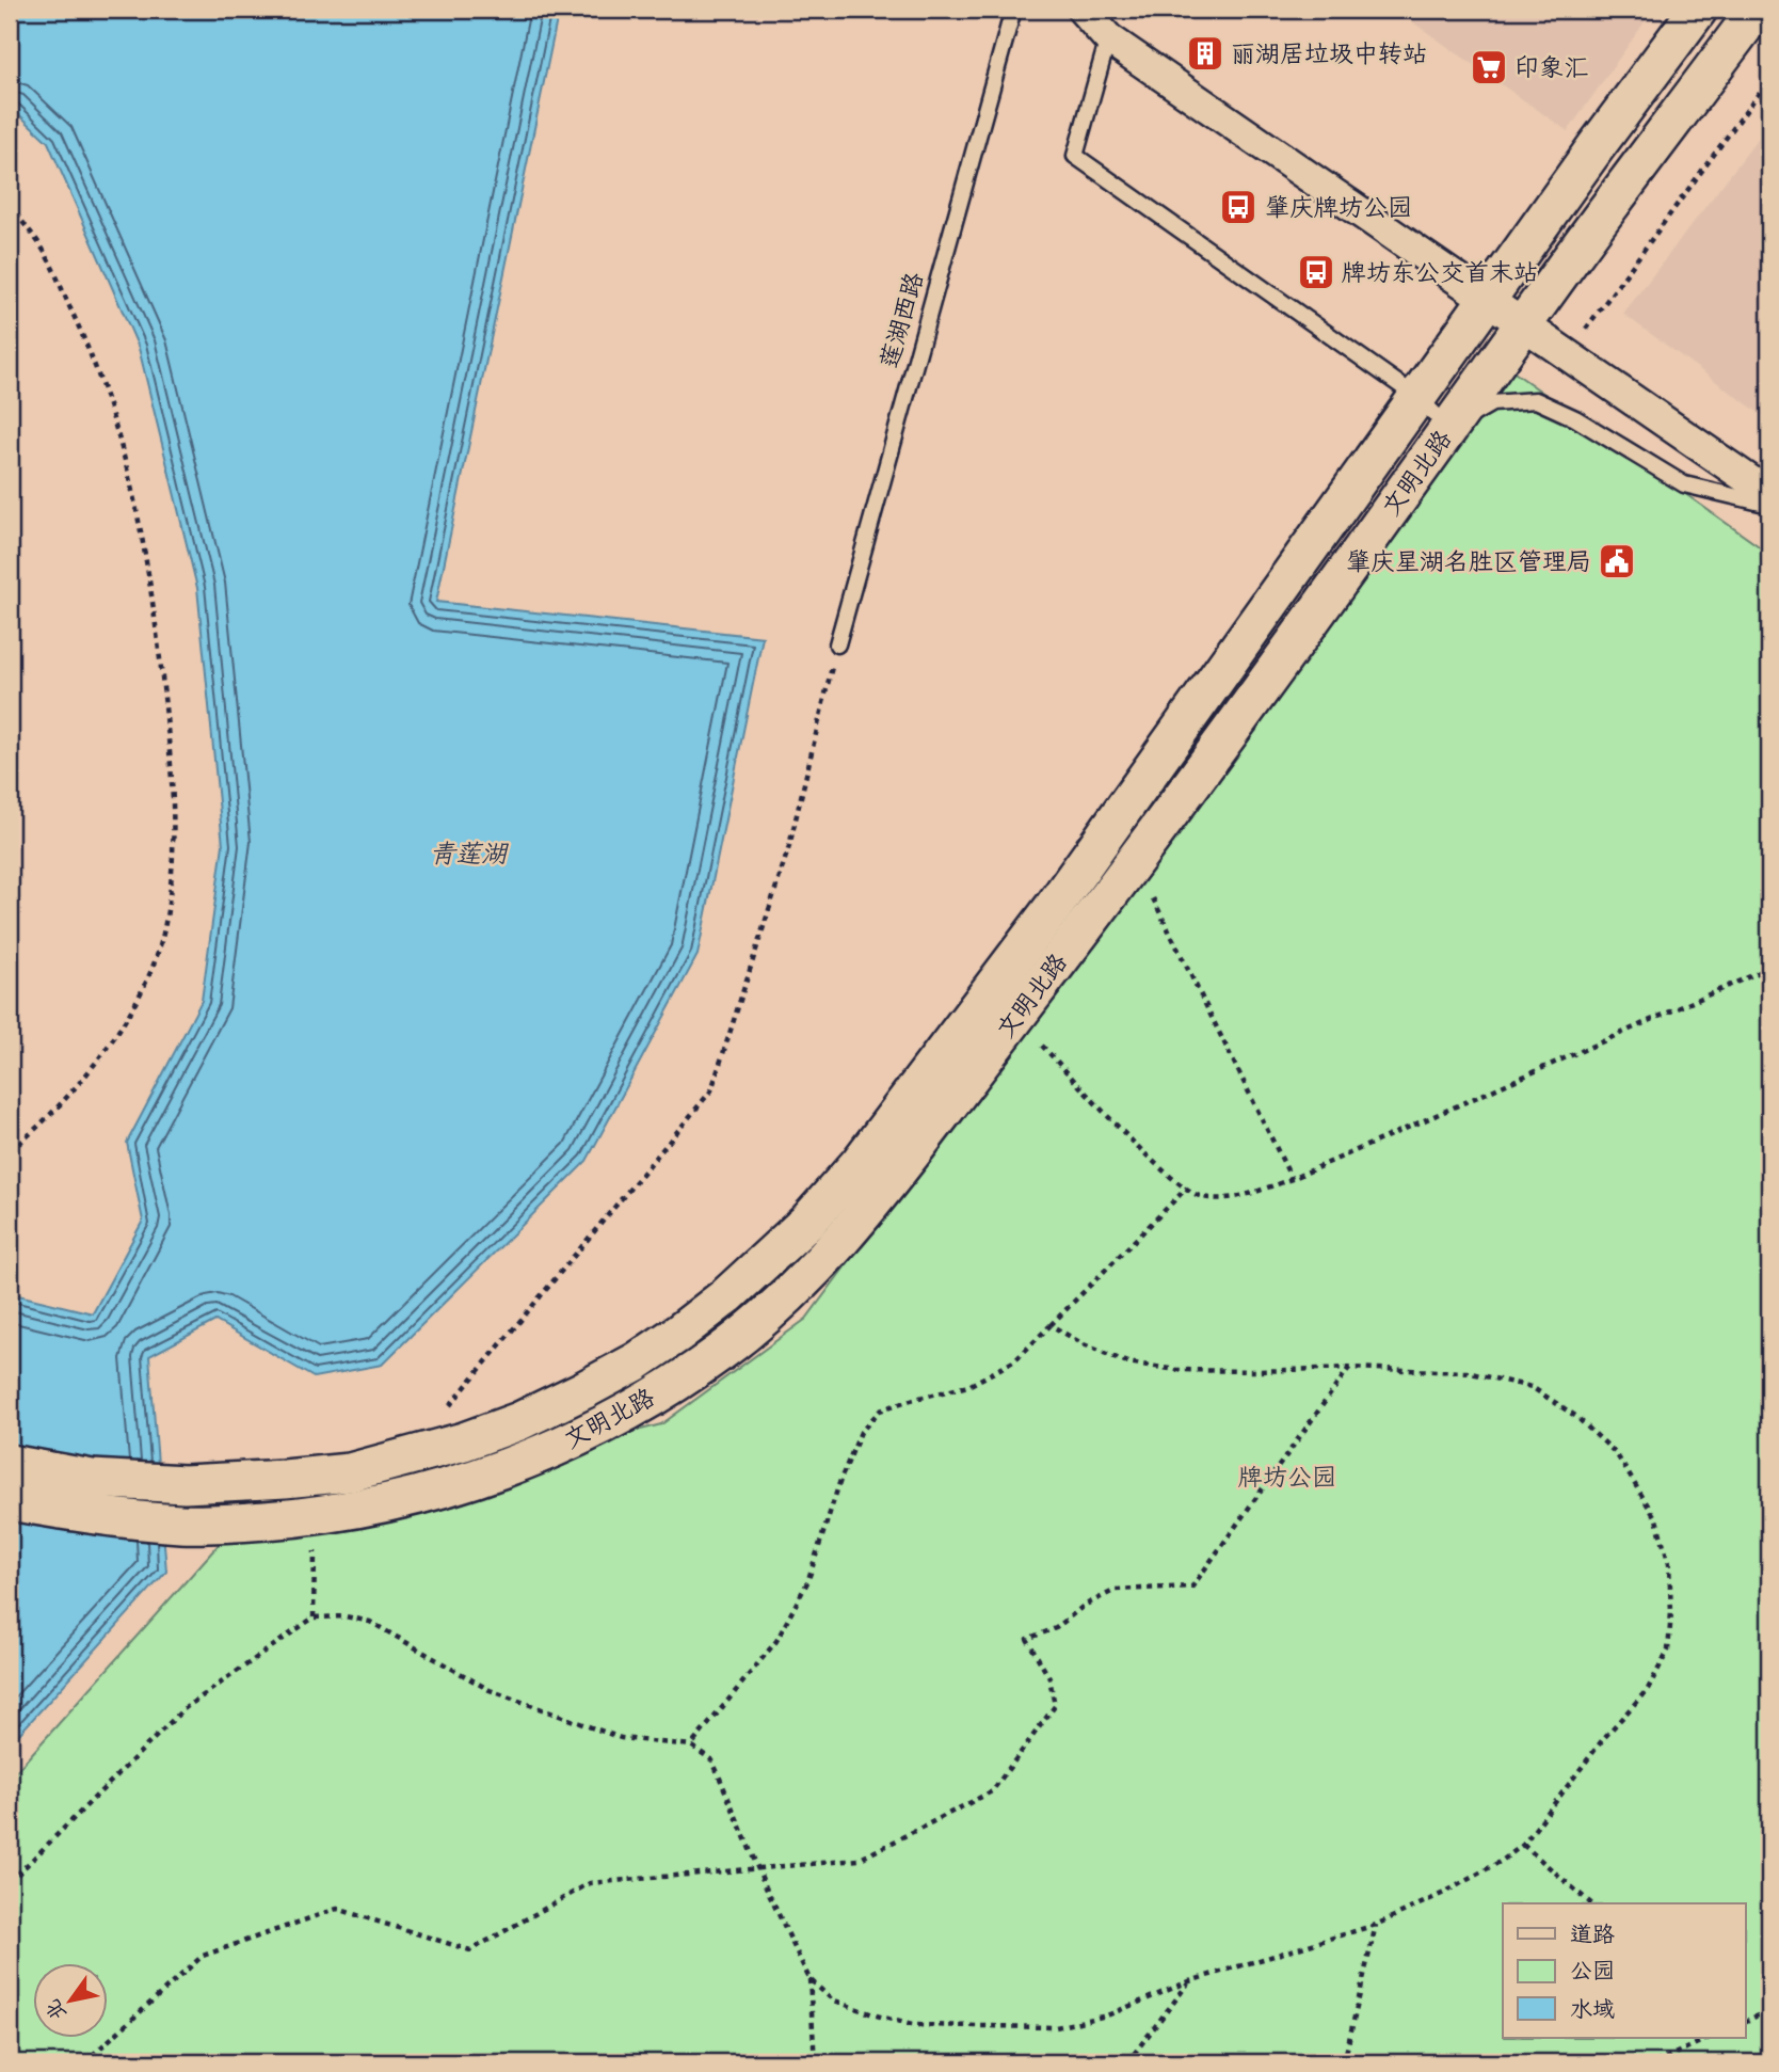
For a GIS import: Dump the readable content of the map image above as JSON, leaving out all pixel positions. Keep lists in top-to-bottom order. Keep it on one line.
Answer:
{"streets":{"street":["文明北路"],"lane":["莲湖西路"]},"water":["青莲湖"],"parks":["牌坊公园"],"places":{"building":["丽湖居垃圾中转站"],"supermarket":["印象汇"],"bus stop":["肇庆牌坊公园","牌坊东公交首末站"],"public building":["肇庆星湖名胜区管理局"]},"legend":["道路","公园","水域"],"north":"bottom left"}
